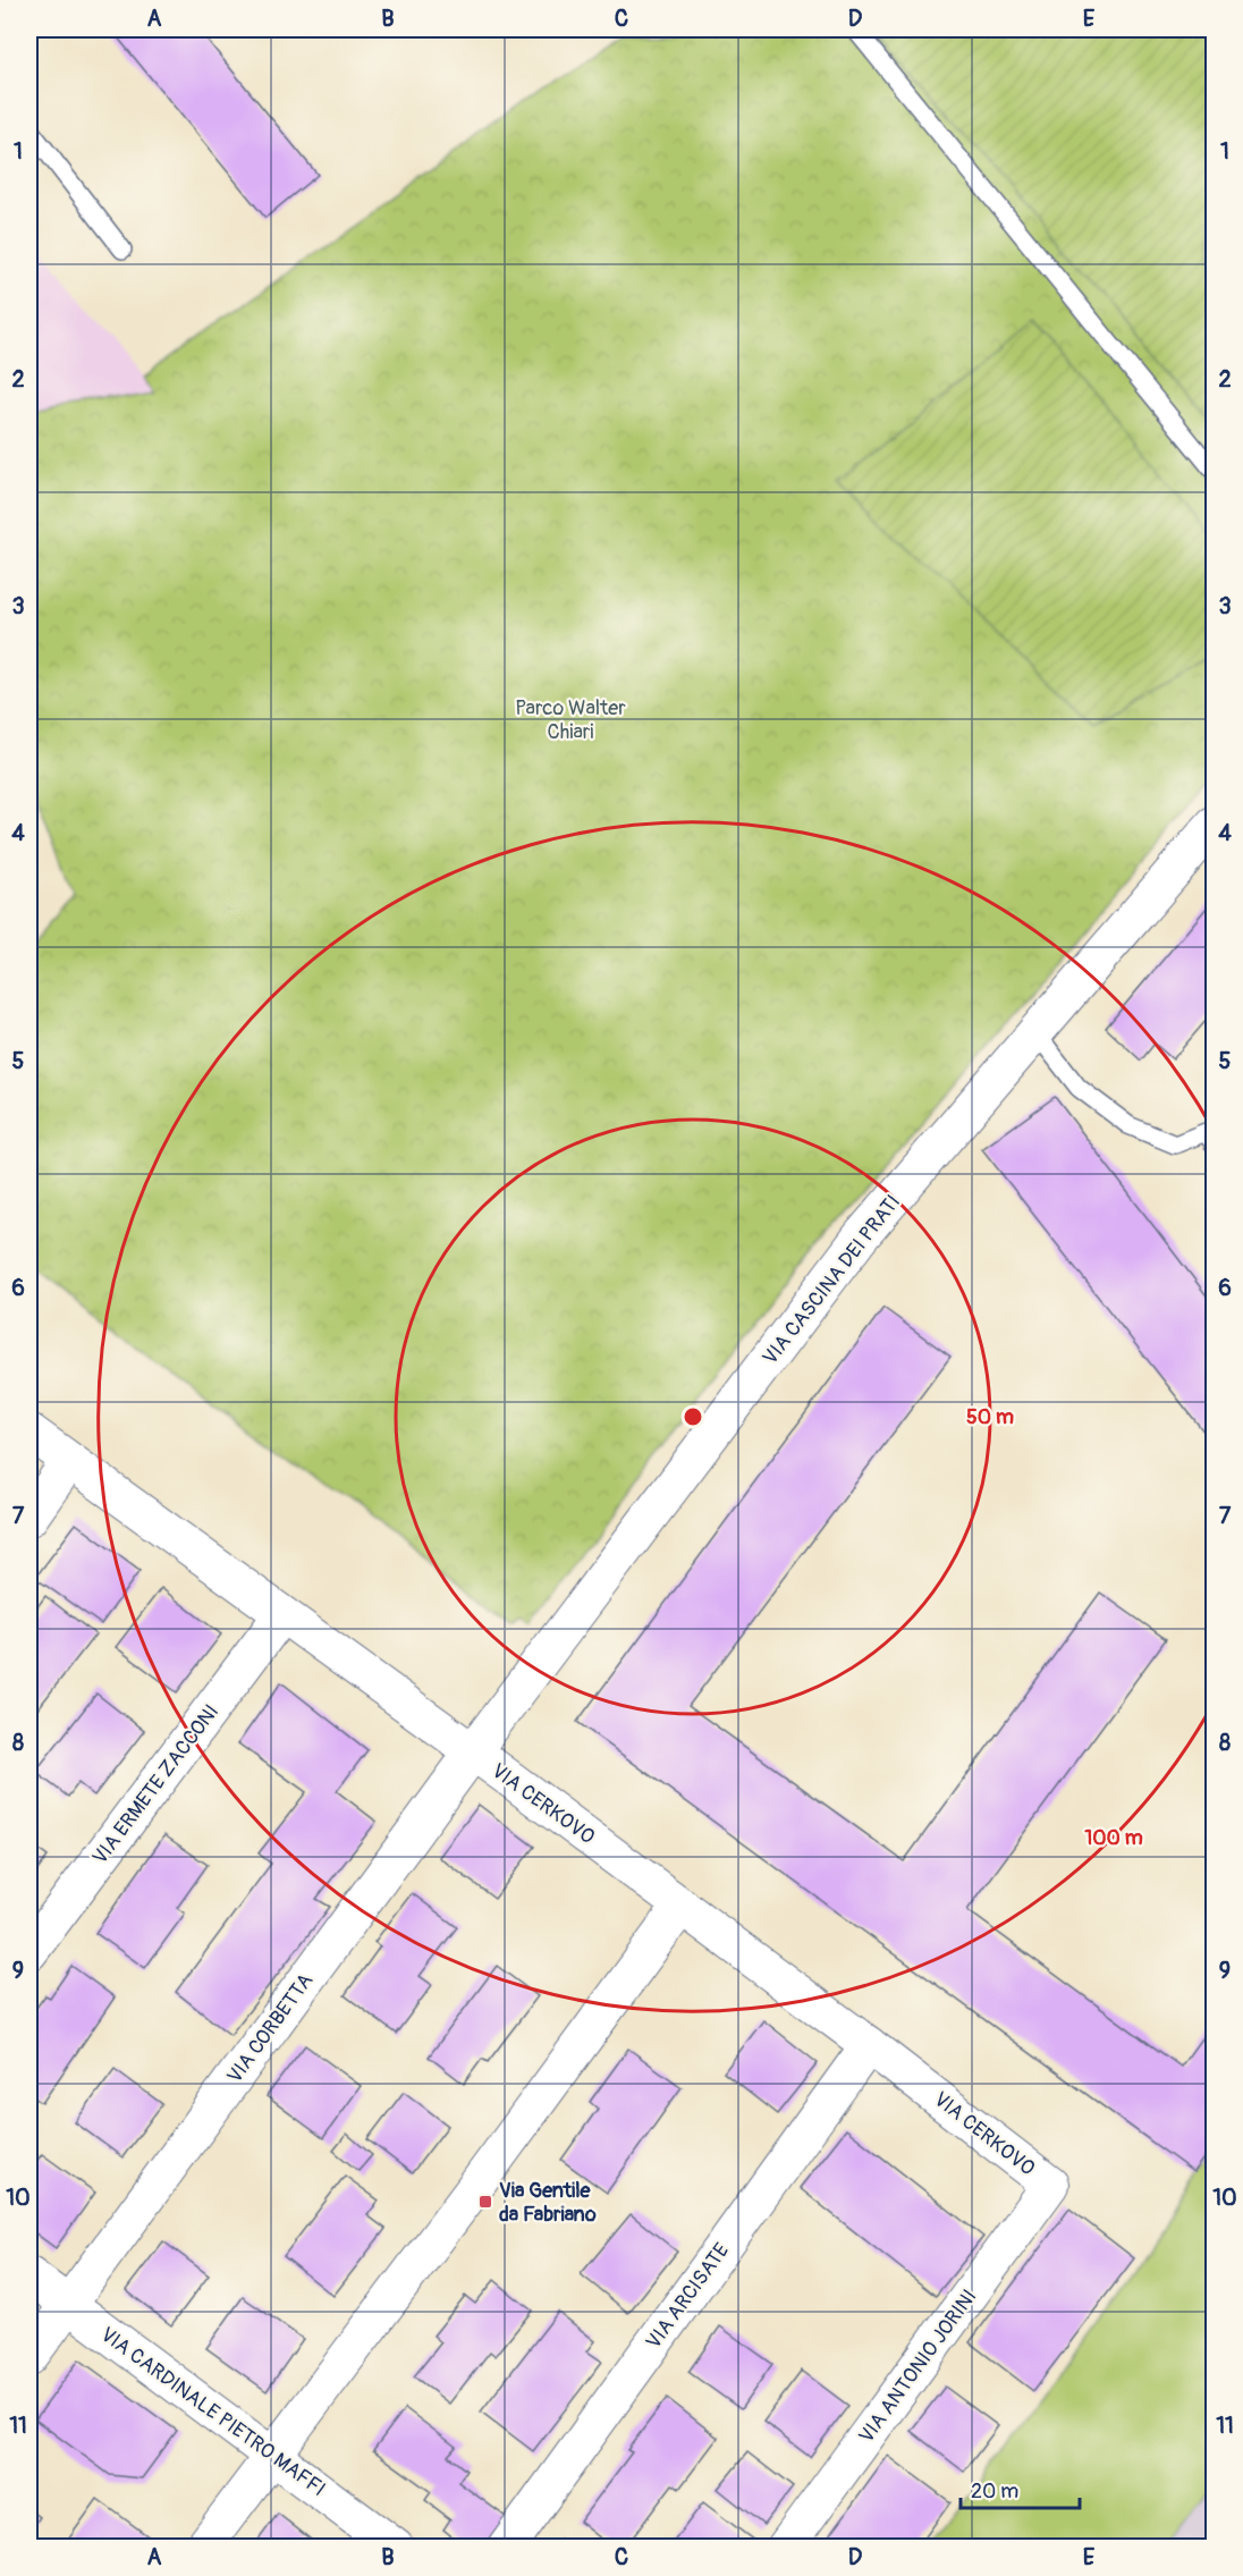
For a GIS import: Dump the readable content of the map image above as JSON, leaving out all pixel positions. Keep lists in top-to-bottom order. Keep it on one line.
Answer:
{"streets":{"street":["VIA CASCINA DEI PRATI","VIA ERMETE ZACCONI","VIA CERKOVO","VIA CORBETTA","VIA ARCISATE","VIA ANTONIO JORINI","VIA CARDINALE PIETRO MAFFI"]},"crossings":[["VIA CASCINA DEI PRATI","VIA CERKOVO"],["VIA CASCINA DEI PRATI","VIA CORBETTA"],["VIA ERMETE ZACCONI","VIA CERKOVO"],["VIA CERKOVO","VIA CORBETTA"],["VIA CERKOVO","VIA ARCISATE"],["VIA CERKOVO","VIA ANTONIO JORINI"],["VIA CORBETTA","VIA CARDINALE PIETRO MAFFI"]],"parks":["Parco Walter Chiari"],"places":{"transit":["Via Gentile da Fabriano"]},"scale_bar":"20 m","grid":{"columns":["A","B","C","D","E"],"rows":["1","2","3","4","5","6","7","8","9","10","11"]},"rings":["50 m","100 m"]}
